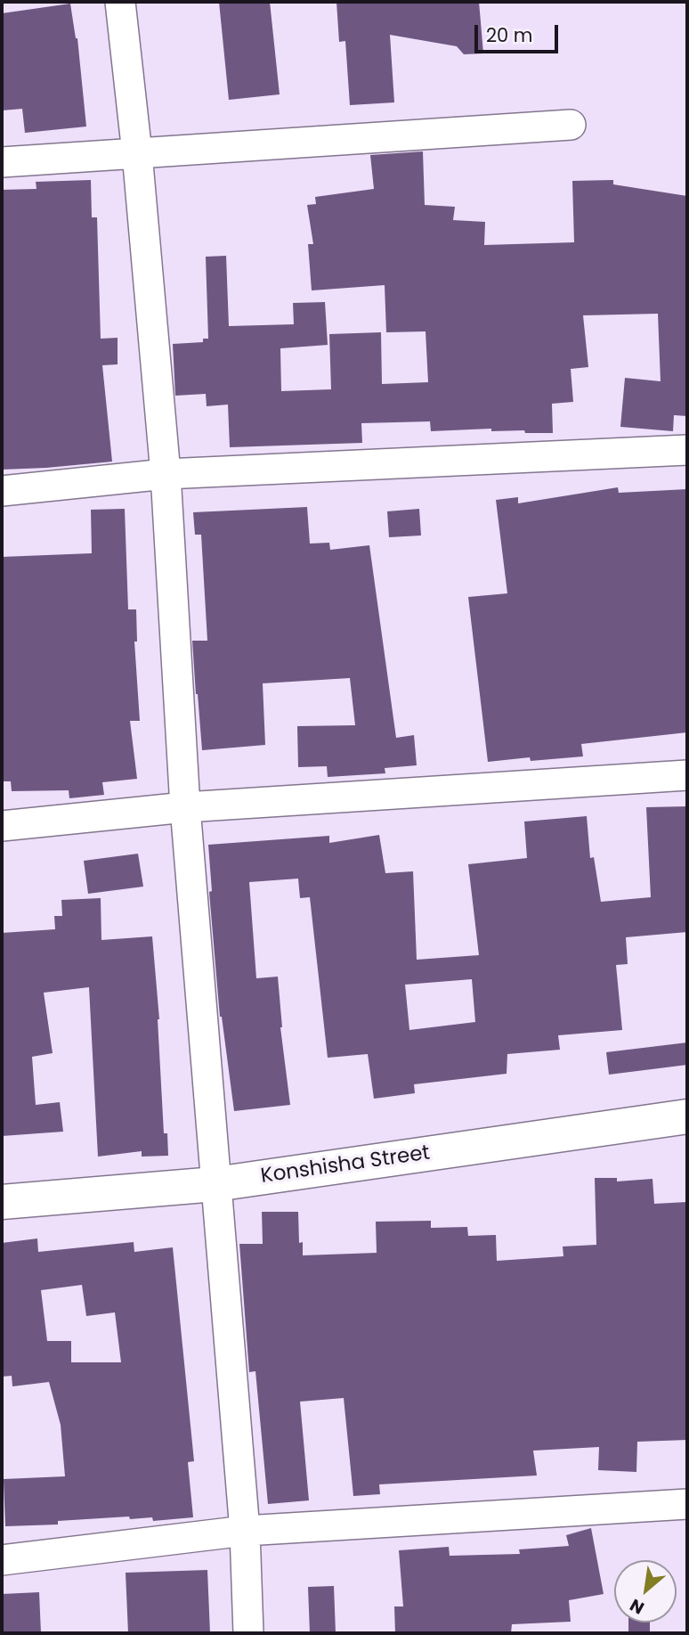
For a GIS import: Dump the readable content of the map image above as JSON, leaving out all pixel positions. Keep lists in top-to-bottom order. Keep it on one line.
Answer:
{"streets":{"street":["Konshisha Street"]},"scale_bar":"20 m","north":"bottom left"}
